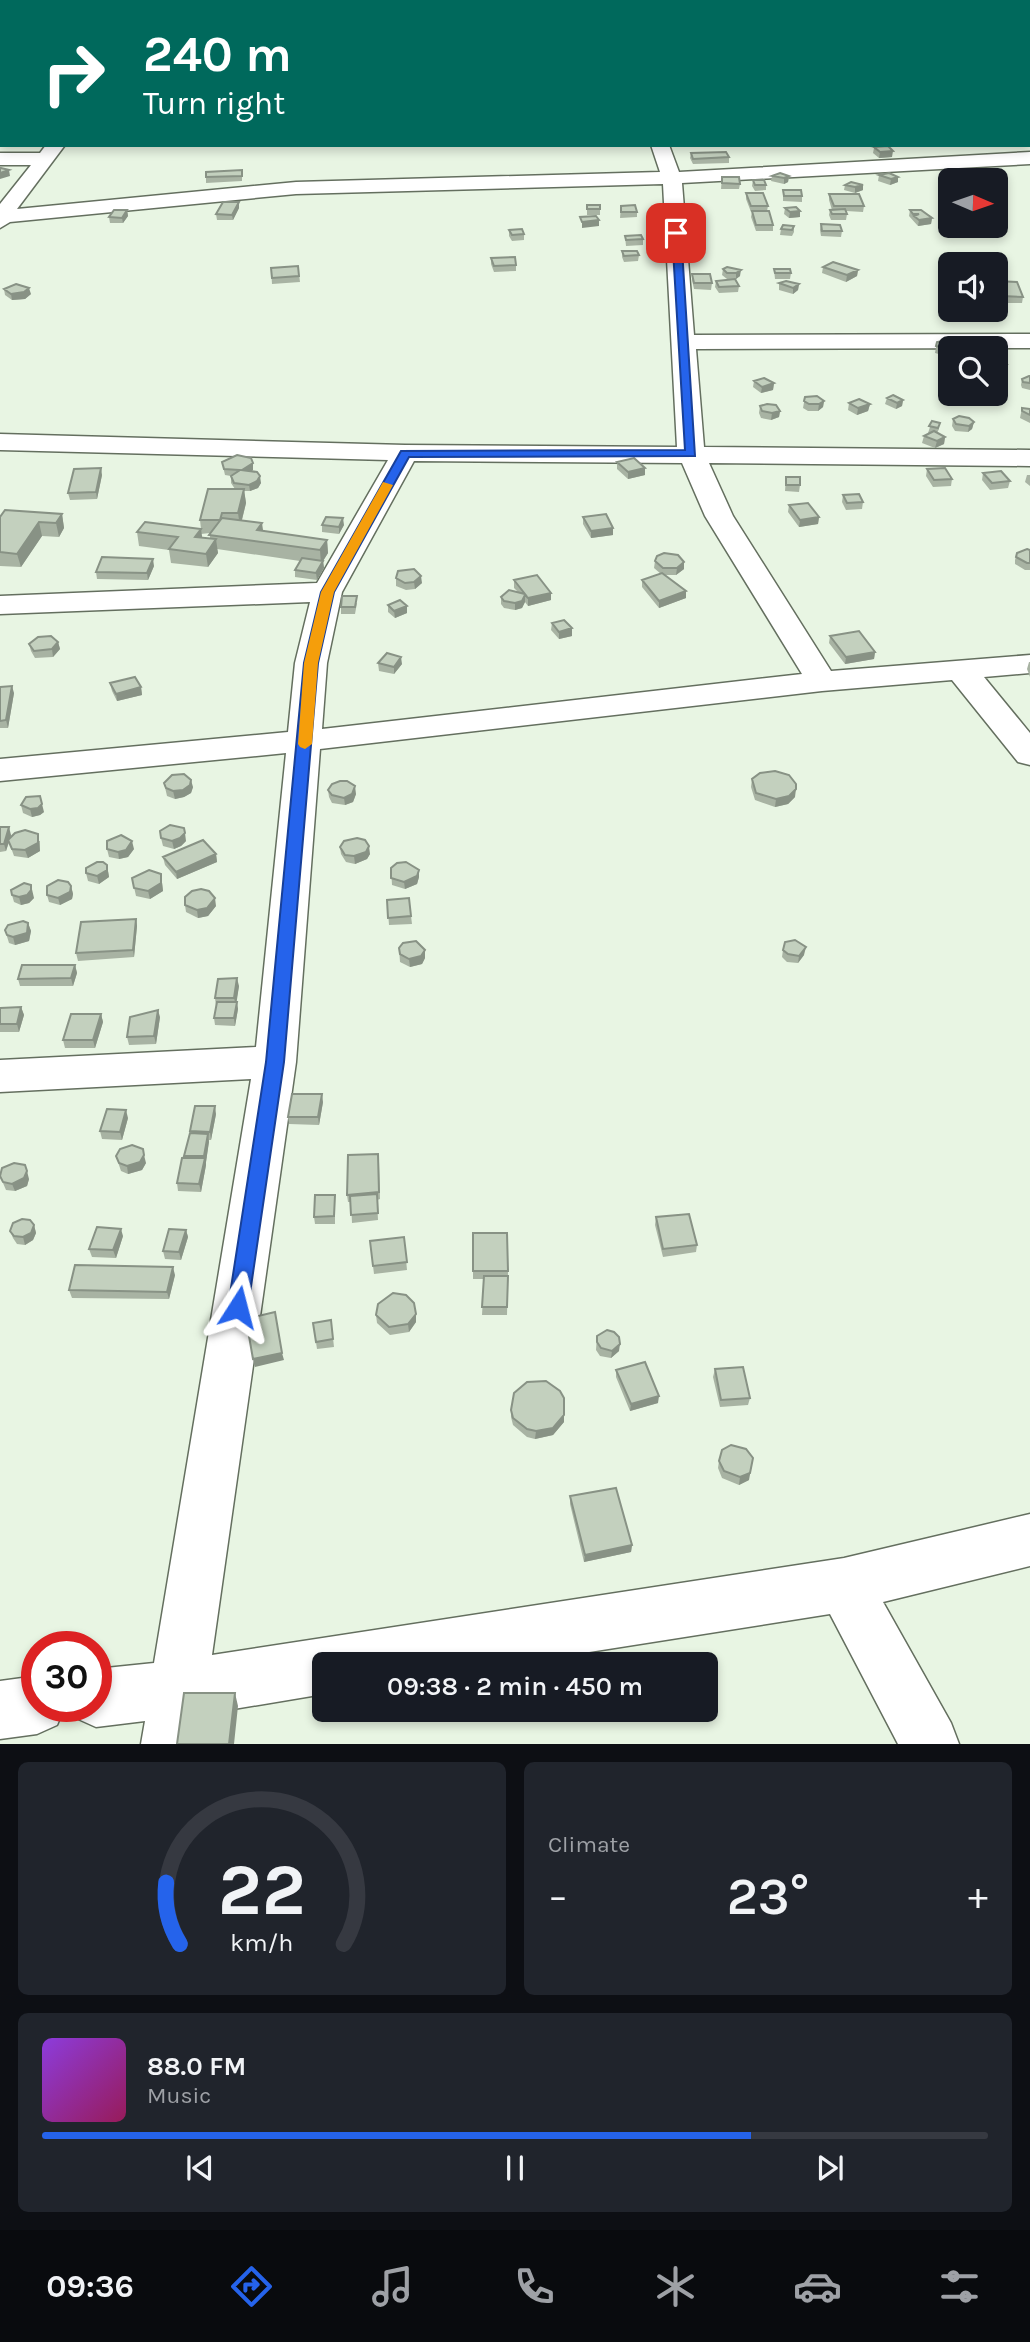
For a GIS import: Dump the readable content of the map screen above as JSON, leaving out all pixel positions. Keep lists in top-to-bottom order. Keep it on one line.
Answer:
{"north":"right","page":{"turn":["240 m","Turn right"],"limit":"30","trip":"09:38 · 2 min · 450 m","tile":"Climate","heat":["−","23°","+"],"song":["88.0 FM","Music"],"tabs":"09:36","gauge":["22","km/h"]}}
